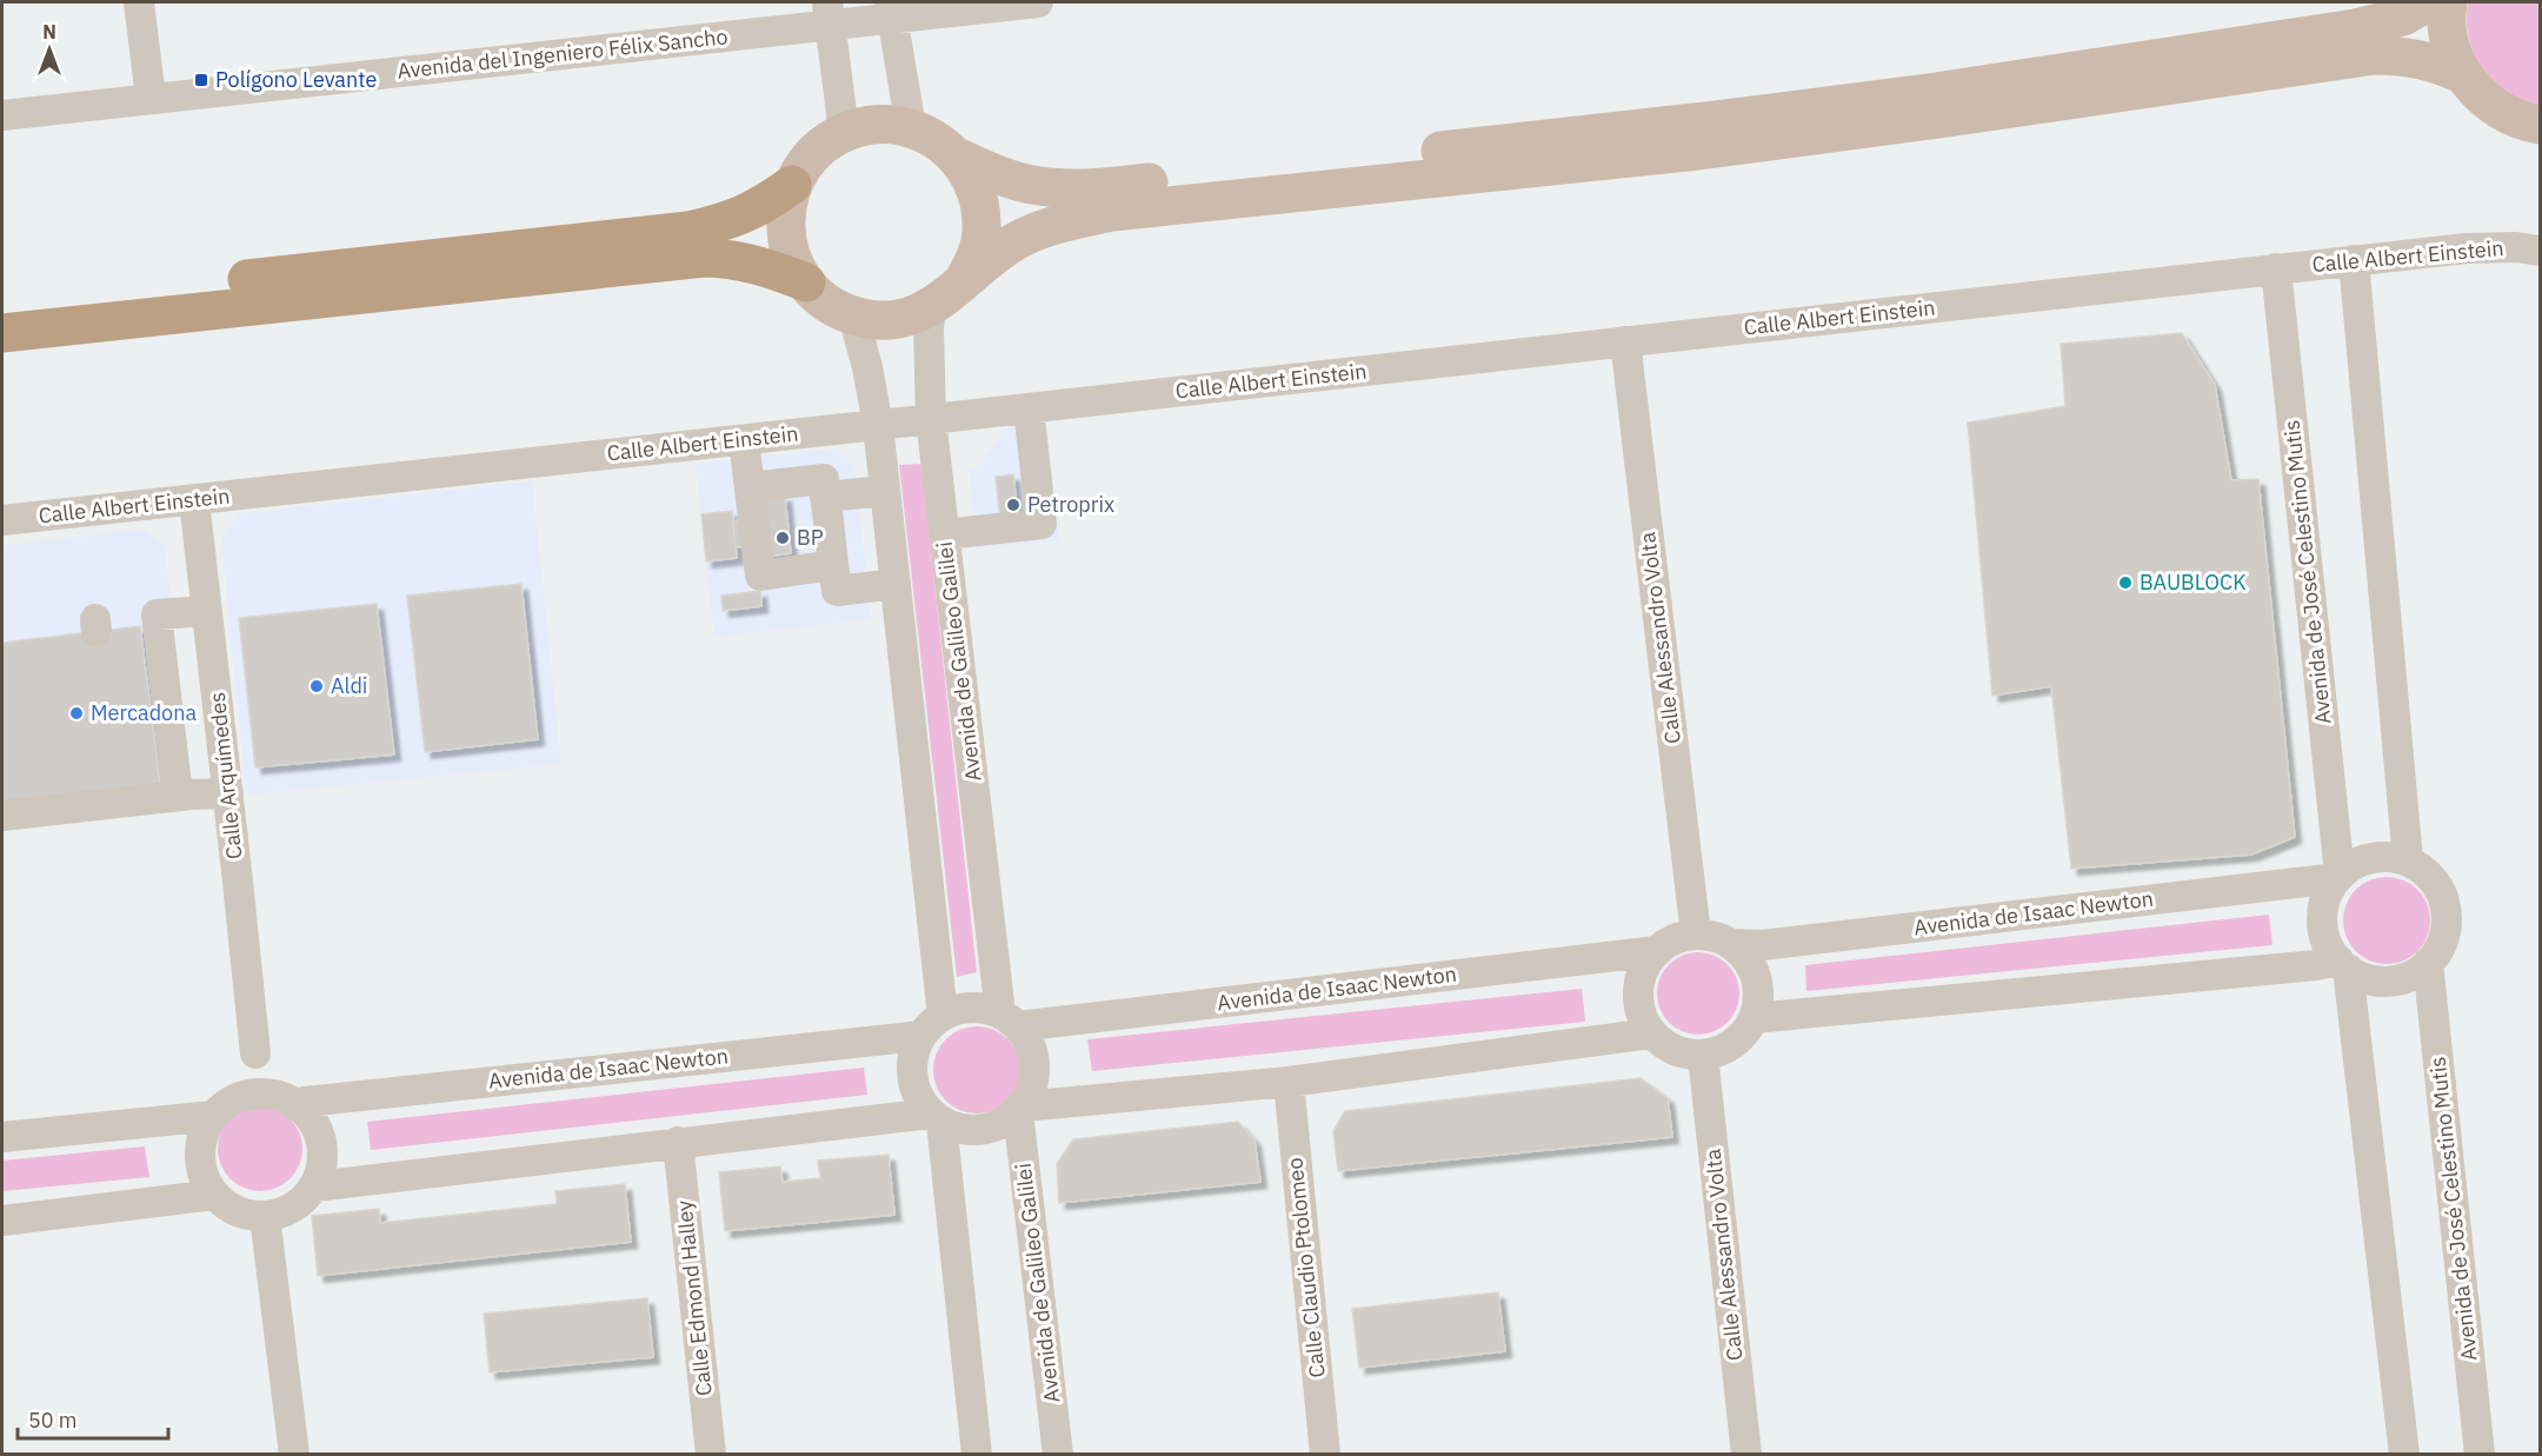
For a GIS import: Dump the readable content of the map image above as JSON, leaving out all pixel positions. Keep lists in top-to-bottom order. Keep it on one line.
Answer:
{"streets":{"street":["Avenida del Ingeniero Félix Sancho","Calle Albert Einstein","Avenida de José Celestino Mutis","Calle Alessandro Volta","Avenida de Galileo Galilei","Calle Arquímedes","Avenida de Isaac Newton","Calle Claudio Ptolomeo","Calle Edmond Halley"]},"crossings":[["Calle Albert Einstein","Avenida de José Celestino Mutis"],["Calle Albert Einstein","Calle Alessandro Volta"],["Calle Albert Einstein","Avenida de Galileo Galilei"],["Calle Albert Einstein","Calle Arquímedes"],["Avenida de José Celestino Mutis","Avenida de Isaac Newton"],["Calle Alessandro Volta","Avenida de Isaac Newton"],["Avenida de Galileo Galilei","Avenida de Isaac Newton"],["Calle Arquímedes","Avenida de Isaac Newton"]],"places":{"transit":["Polígono Levante"],"other":["Petroprix","BP","BAUBLOCK","Aldi","Mercadona"]},"scale_bar":"50 m","north":"top"}
